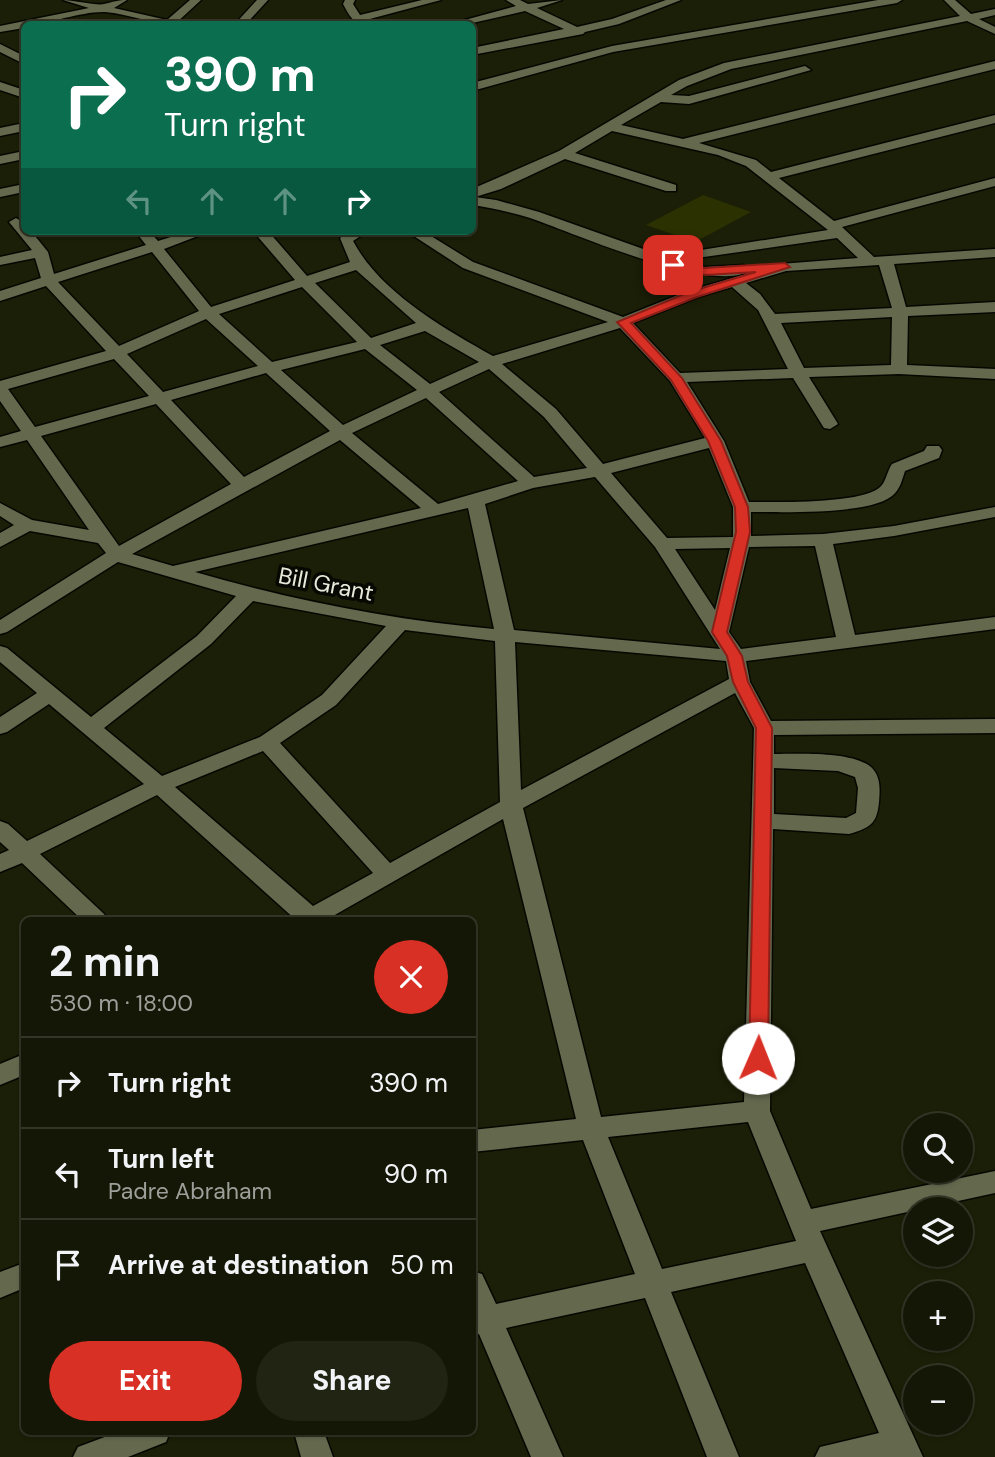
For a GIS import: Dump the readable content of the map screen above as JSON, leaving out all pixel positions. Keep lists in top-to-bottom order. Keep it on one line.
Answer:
{"streets":{"street":["Bill Grant"]},"page":{"turn":["390 m","Turn right"],"heading":["2 min","530 m · 18:00"],"list":[{"name":"Turn right","value":"390 m"},{"name":"Turn left","note":"Padre Abraham","value":"90 m"},{"name":"Arrive at destination","value":"50 m"}],"map_buttons":["+","−"],"buttons":["Exit","Share"]}}
